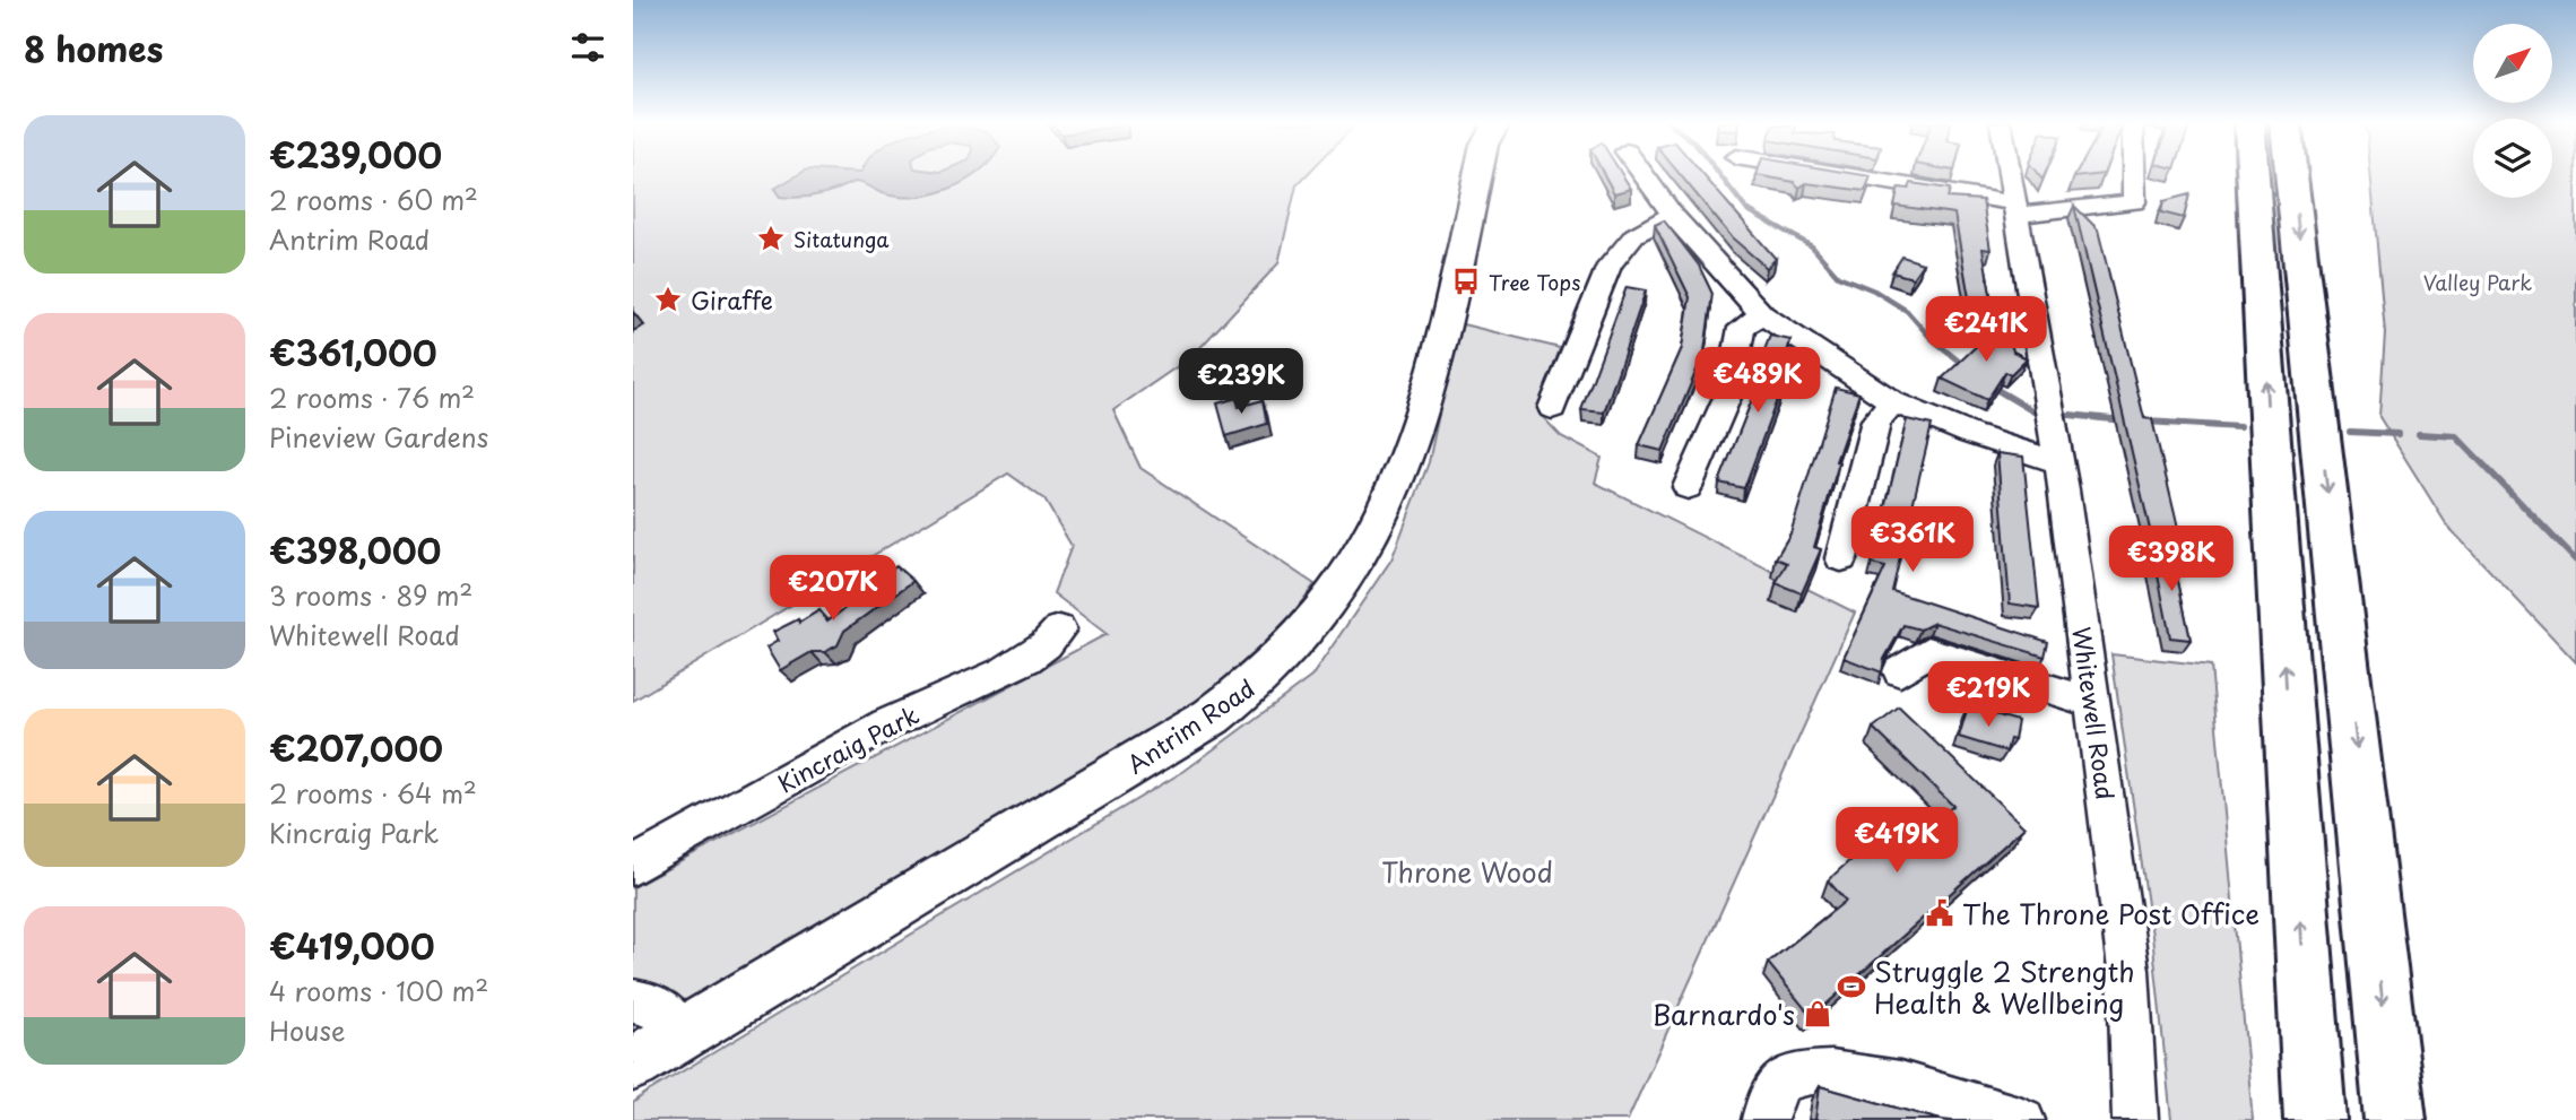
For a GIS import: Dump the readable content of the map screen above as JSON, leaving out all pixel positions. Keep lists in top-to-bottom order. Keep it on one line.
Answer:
{"streets":{"main road":["Antrim Road"],"street":["Whitewell Road","Kincraig Park"]},"parks":["Valley Park","Throne Wood"],"places":{"place":["Sitatunga","Giraffe"],"bus stop":["Tree Tops"],"public building":["The Throne Post Office"],"sports":["Struggle 2 Strength Health & Wellbeing"],"shop":["Barnardo's"]},"north":"top right","page":{"heading":"8 homes","list":[{"name":"€239,000","note":"2 rooms · 60 m² · Antrim Road"},{"name":"€361,000","note":"2 rooms · 76 m² · Pineview Gardens"},{"name":"€398,000","note":"3 rooms · 89 m² · Whitewell Road"},{"name":"€207,000","note":"2 rooms · 64 m² · Kincraig Park"},{"name":"€419,000","note":"4 rooms · 100 m² · House"}],"price":["€241K","€489K","€239K","€361K","€398K","€207K","€219K","€419K"]}}
